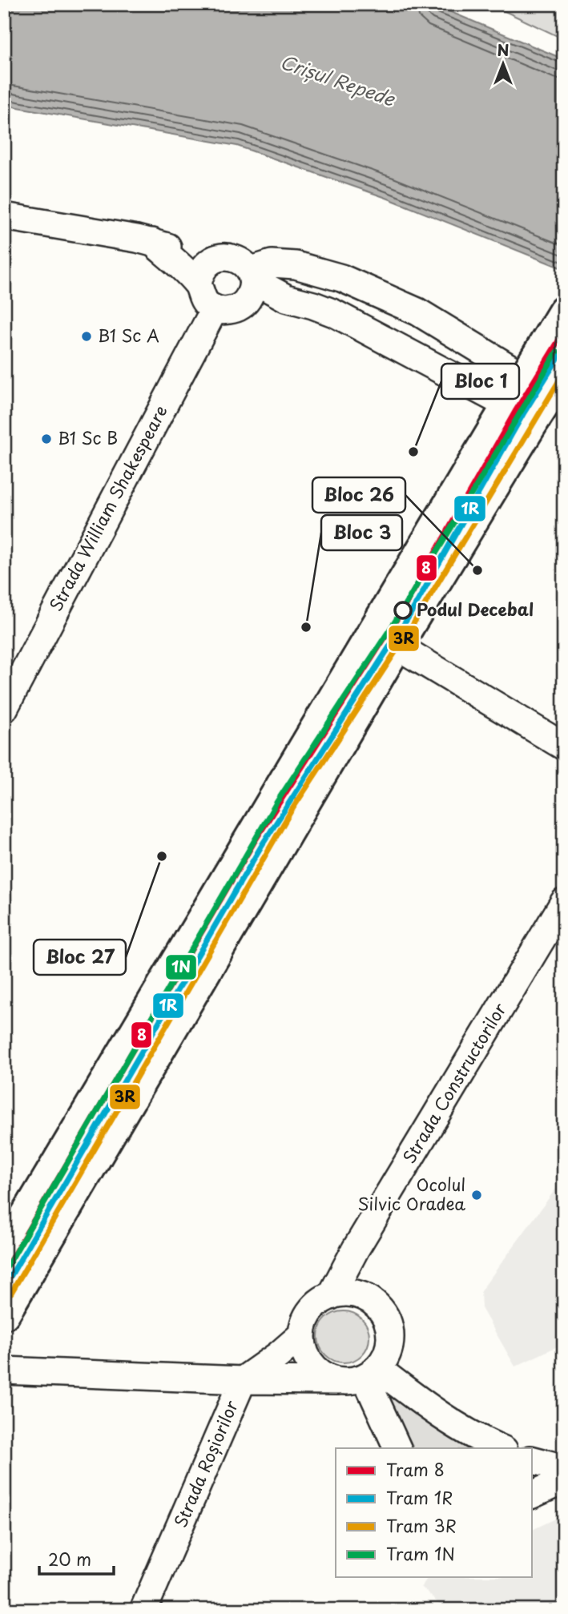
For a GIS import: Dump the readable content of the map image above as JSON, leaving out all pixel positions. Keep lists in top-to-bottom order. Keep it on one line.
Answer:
{"streets":{"street":["Strada William Shakespeare","Strada Constructorilor","Strada Roșiorilor"]},"water":["Crișul Repede"],"places":["B1 Sc A","B1 Sc B","Bloc 1","Bloc 26","Podul Decebal","Bloc 3","Bloc 27","Ocolul Silvic Oradea"],"lines":["tram line 8","tram line 1R","tram line 1N","tram line 3R"],"legend":["Tram 8","Tram 1R","Tram 3R","Tram 1N"],"scale_bar":"20 m","north":"top"}
